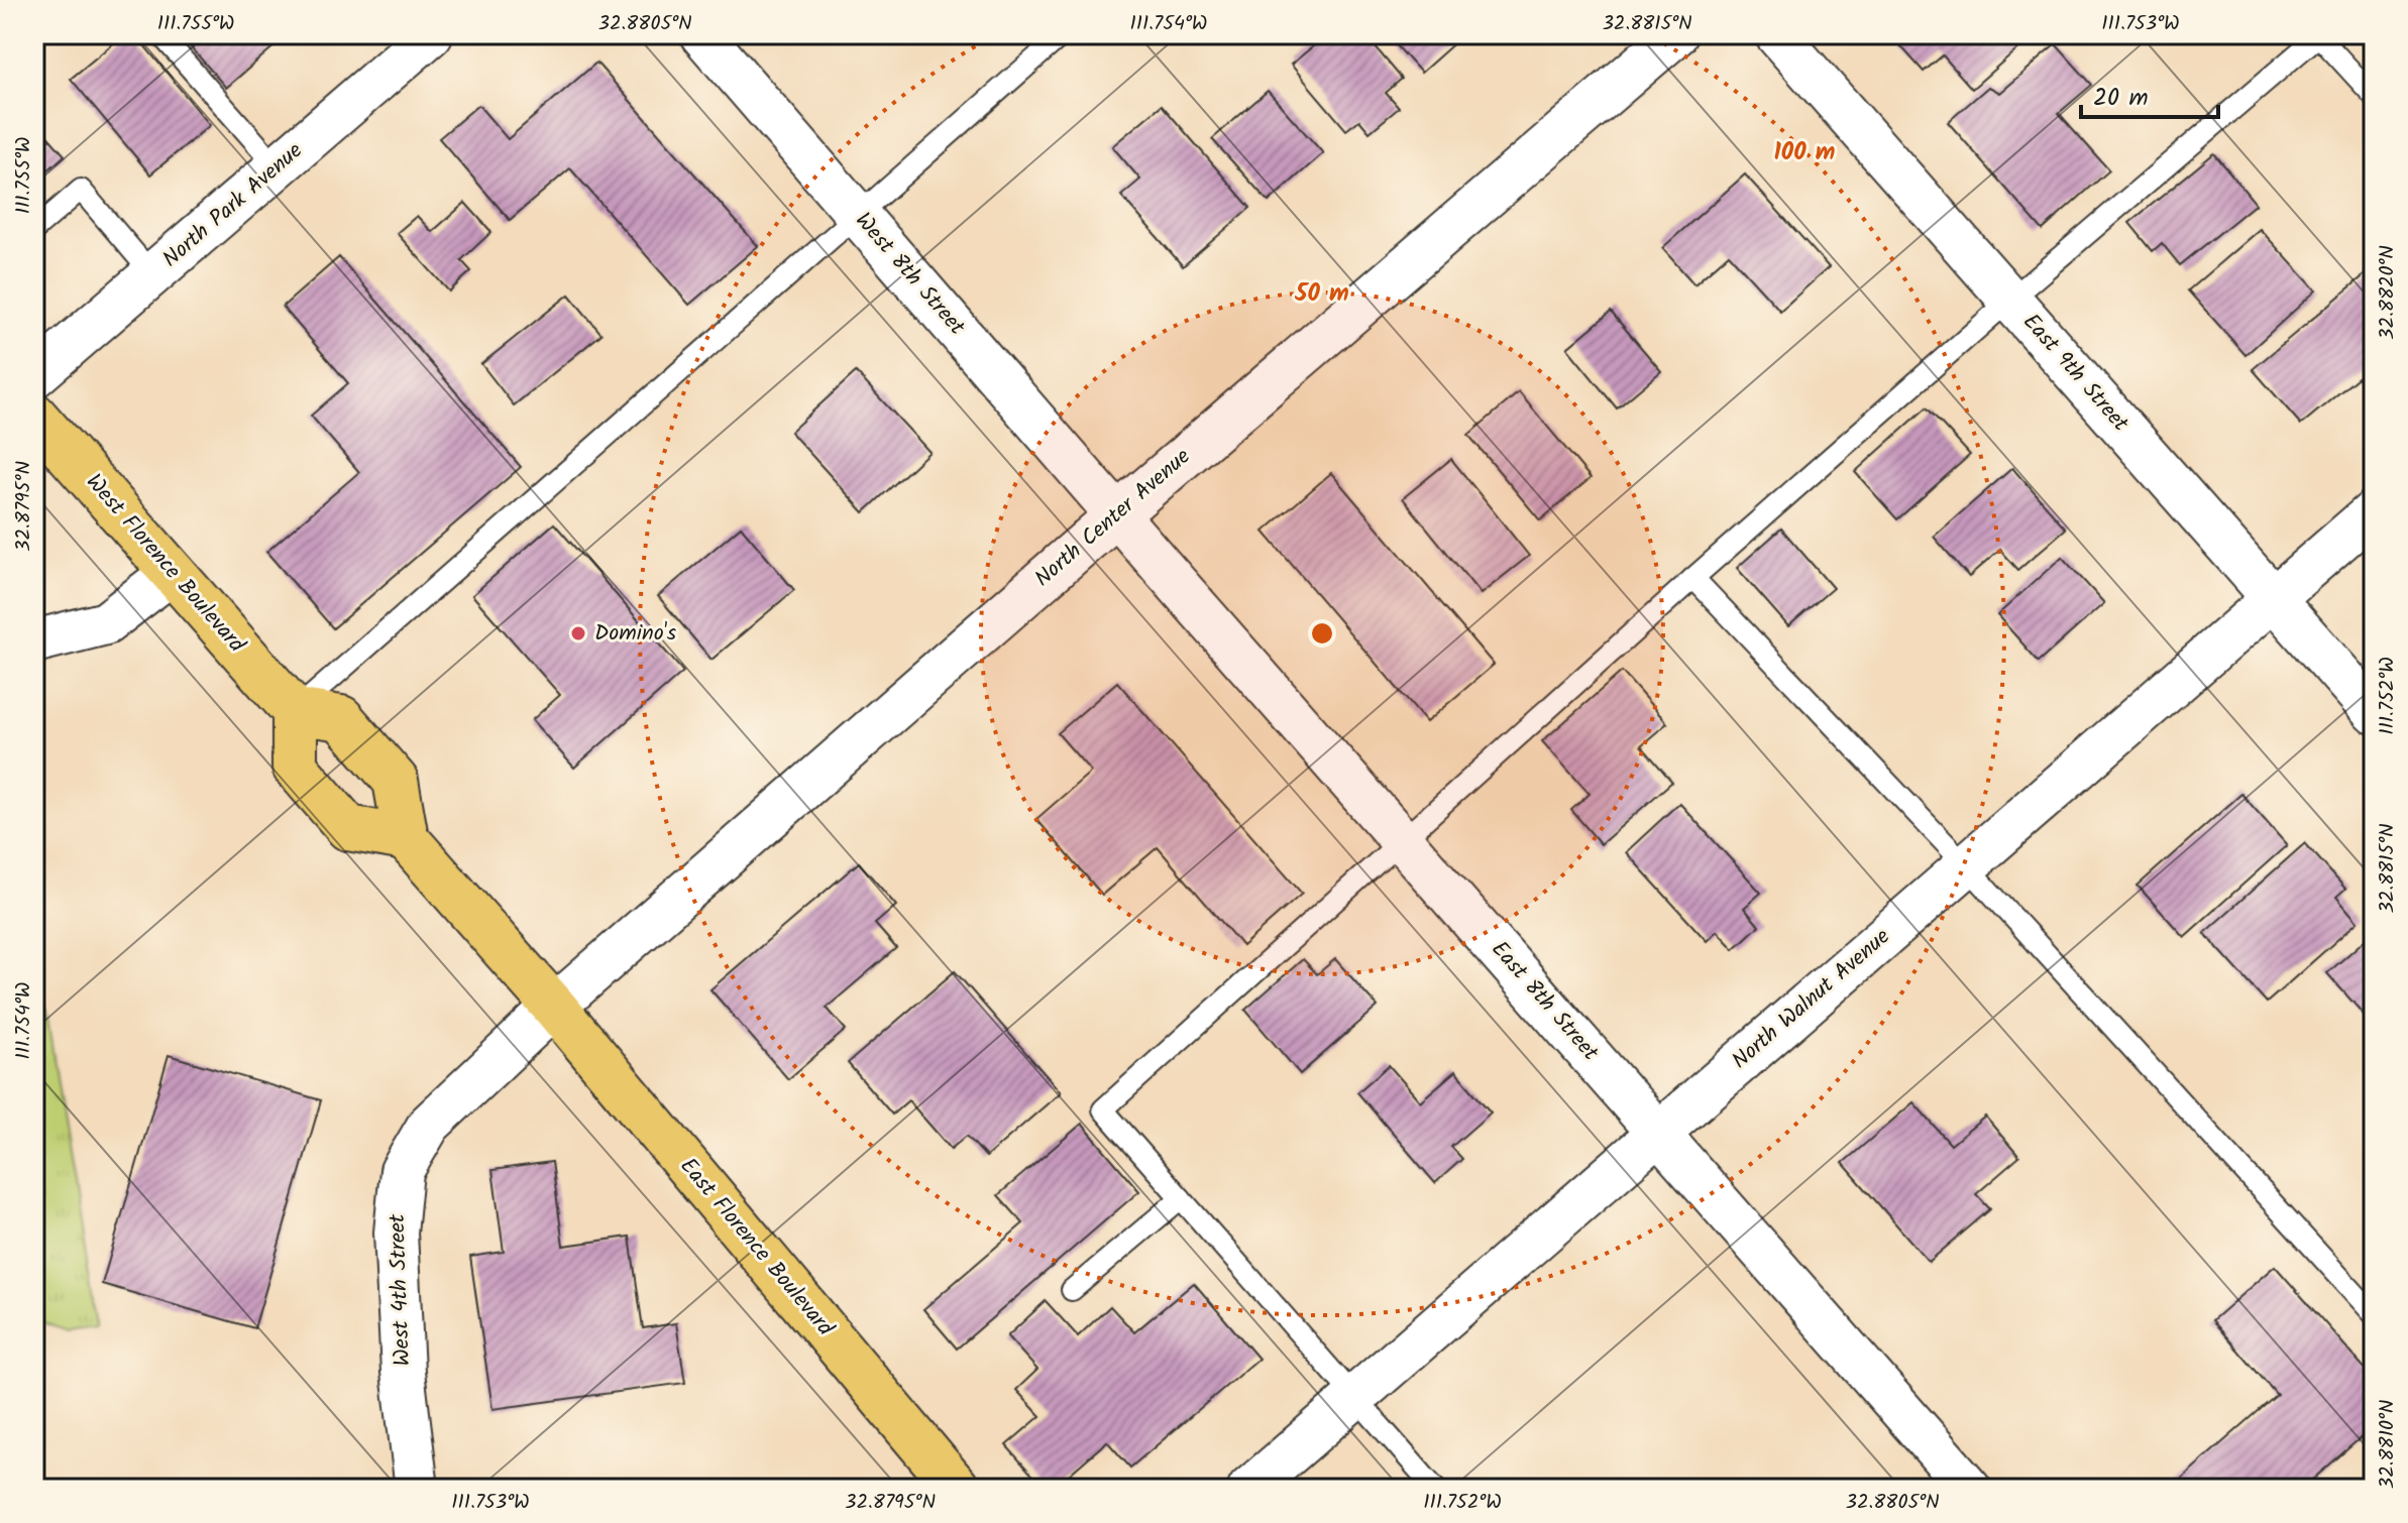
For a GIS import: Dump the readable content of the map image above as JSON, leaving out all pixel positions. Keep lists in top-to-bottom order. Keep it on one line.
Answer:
{"streets":{"main road":["West Florence Boulevard","East Florence Boulevard"],"street":["North Park Avenue","West 8th Street","East 9th Street","North Center Avenue","North Walnut Avenue","East 8th Street","West 4th Street"]},"crossings":[["West 8th Street","North Center Avenue"],["West 8th Street","East 8th Street"],["East 9th Street","North Walnut Avenue"],["North Center Avenue","East 8th Street"],["North Center Avenue","East Florence Boulevard"],["North Center Avenue","West 4th Street"],["North Walnut Avenue","East 8th Street"],["East Florence Boulevard","West 4th Street"]],"places":["Domino's"],"scale_bar":"20 m","coordinates":["111.755°W","32.8805°N","111.754°W","32.8815°N","111.753°W","32.8820°N","32.8795°N","111.752°W","32.8810°N"],"rings":["100 m","50 m"]}
